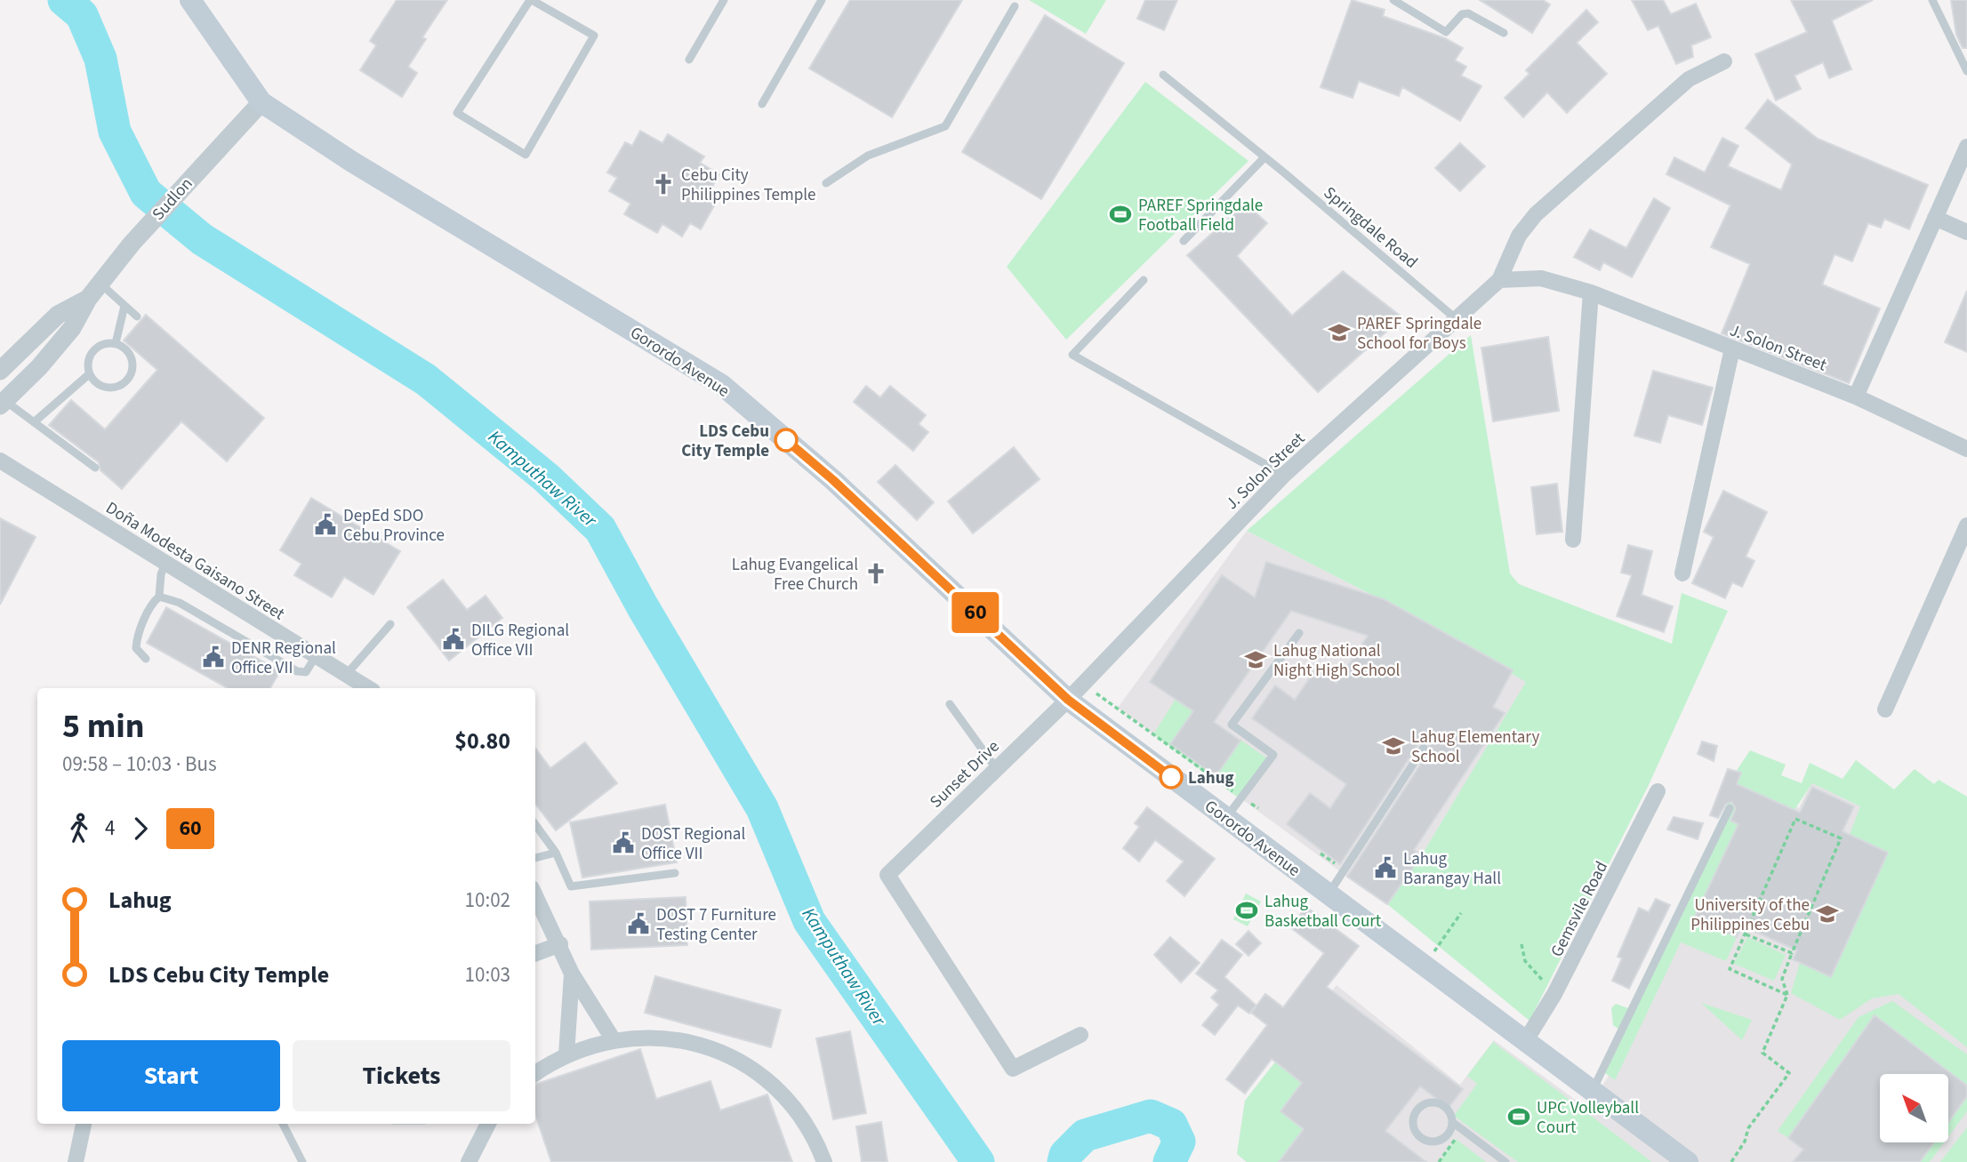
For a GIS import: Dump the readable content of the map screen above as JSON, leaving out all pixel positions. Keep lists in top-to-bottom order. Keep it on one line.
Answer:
{"streets":{"main road":["Gorordo Avenue"],"street":["Sudlon","J. Solon Street","Doña Modesta Gaisano Street","Sunset Drive","Gemsvile Road"],"lane":["Springdale Road"]},"crossings":[["Sudlon","Gorordo Avenue"],["Springdale Road","J. Solon Street"],["J. Solon Street","Gorordo Avenue"],["J. Solon Street","Sunset Drive"],["Gorordo Avenue","Sunset Drive"],["Gorordo Avenue","Gemsvile Road"]],"water":["Kamputhaw River"],"places":{"church":["Cebu City Philippines Temple","Lahug Evangelical Free Church"],"sports":["PAREF Springdale Football Field","Lahug Basketball Court","UPC Volleyball Court"],"school or university":["PAREF Springdale School for Boys","Lahug National Night High School","Lahug Elementary School","University of the Philippines Cebu"],"other":["LDS Cebu City Temple","Lahug"],"public building":["DepEd SDO Cebu Province","DILG Regional Office VII","DENR Regional Office VII","DOST Regional Office VII","Lahug Barangay Hall","DOST 7 Furniture Testing Center"]},"lines":["bus line 60"],"north":"top left","page":{"on_map":"60","heading":["5 min","09:58 – 10:03 · Bus","$0.80"],"legs":["4","60"],"list":[{"name":"Lahug","value":"10:02"},{"name":"LDS Cebu City Temple","value":"10:03"}],"buttons":["Start","Tickets"]}}
